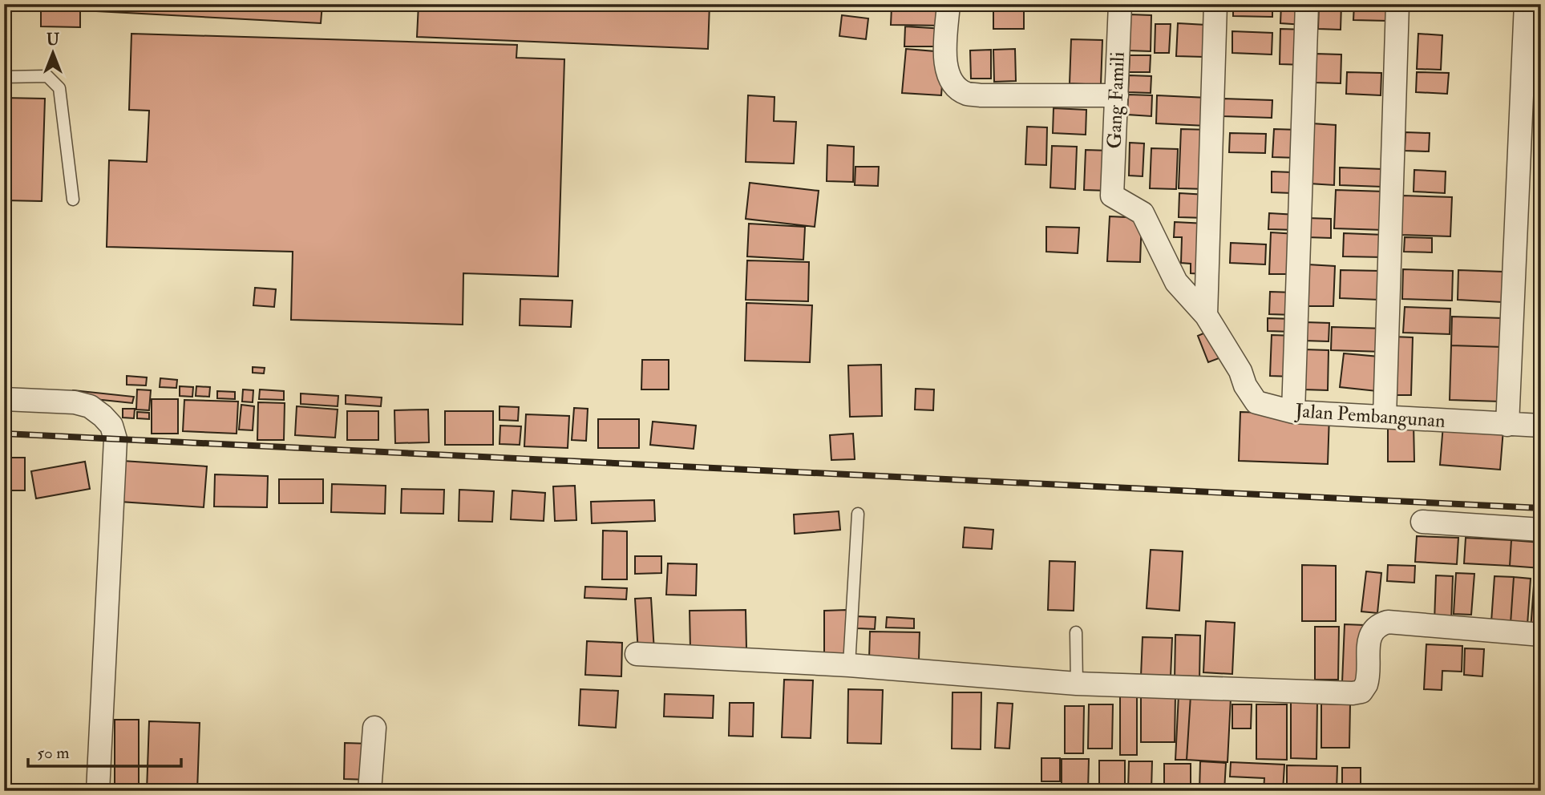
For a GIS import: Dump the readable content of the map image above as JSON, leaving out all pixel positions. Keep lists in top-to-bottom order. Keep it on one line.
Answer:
{"streets":{"street":["Gang Famili","Jalan Pembangunan"]},"crossings":[["Gang Famili","Jalan Pembangunan"]],"scale_bar":"50 m","north":"top"}
